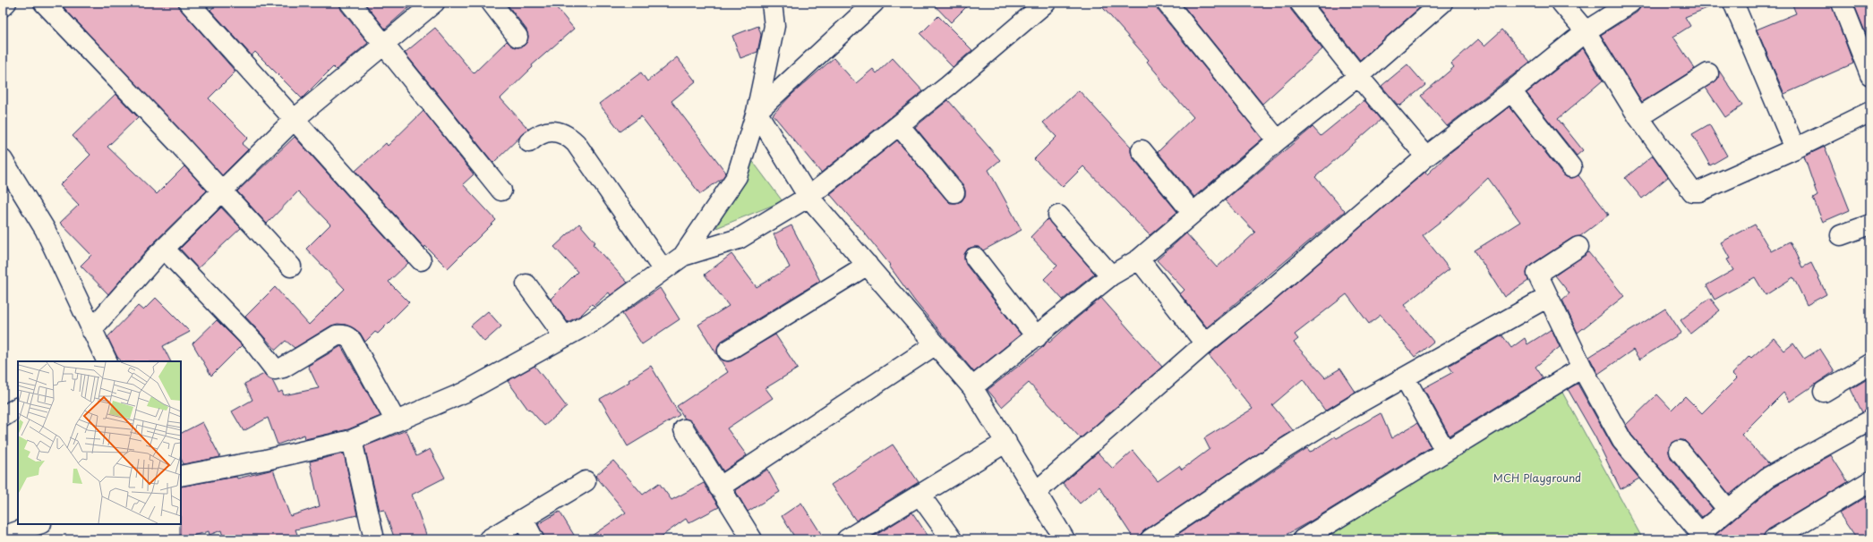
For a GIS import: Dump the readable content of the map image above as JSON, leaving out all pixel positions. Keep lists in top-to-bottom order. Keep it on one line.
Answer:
{"parks":["MCH Playground"]}
